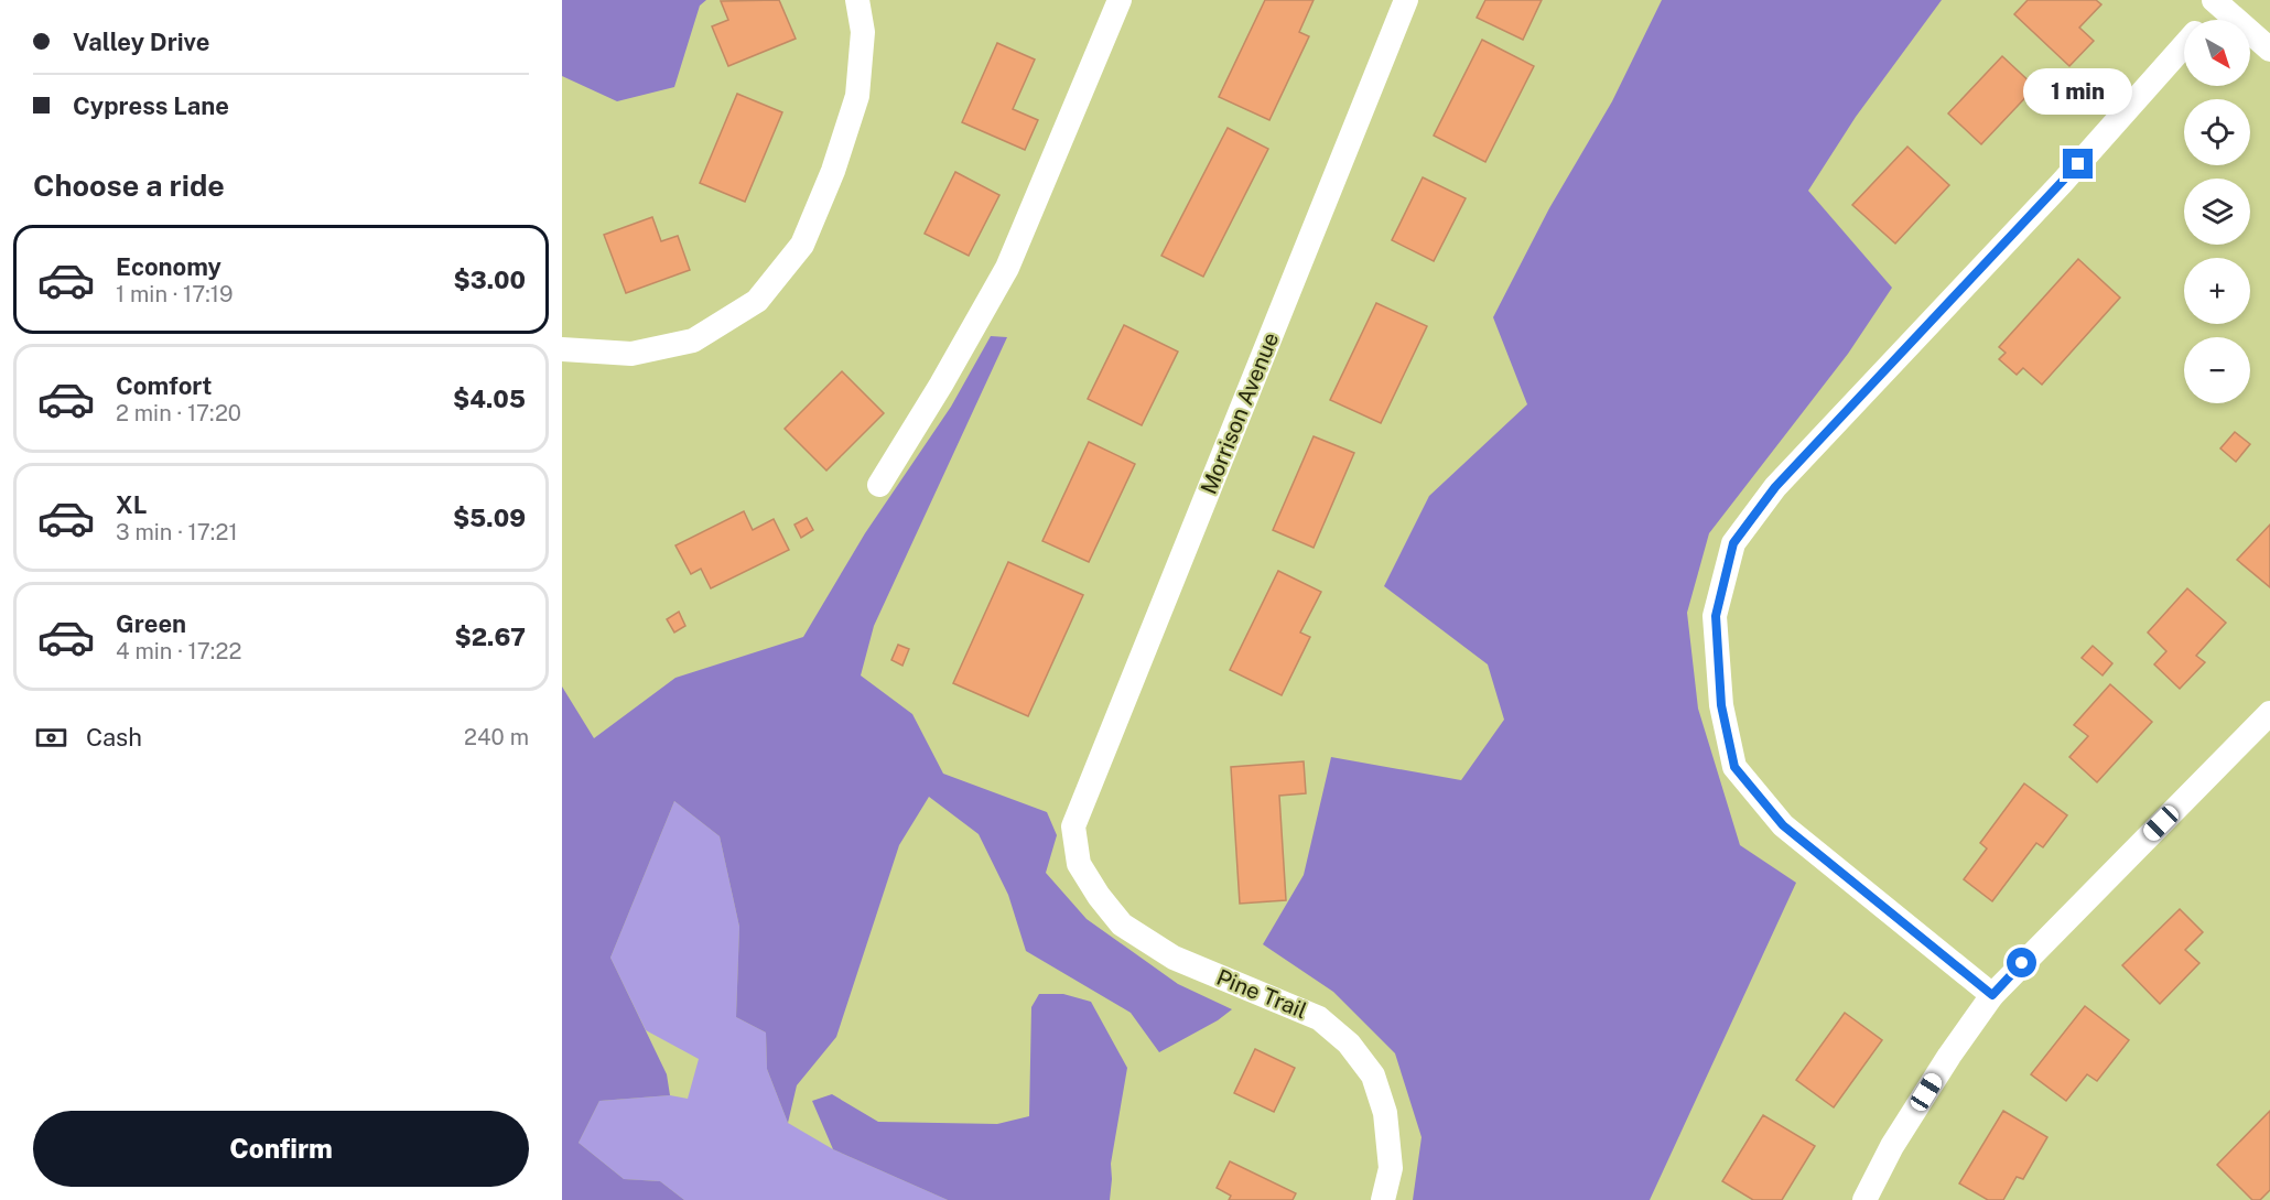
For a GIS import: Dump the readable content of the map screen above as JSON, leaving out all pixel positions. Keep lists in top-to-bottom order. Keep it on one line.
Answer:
{"streets":{"street":["Morrison Avenue","Pine Trail"]},"crossings":[["Morrison Avenue","Pine Trail"]],"north":"bottom right","page":{"banner":["Valley Drive","Cypress Lane"],"map_buttons":["+","−"],"bubble":"1 min","heading":"Choose a ride","list":[{"name":"Economy","note":"1 min · 17:19","value":"$3.00"},{"name":"Comfort","note":"2 min · 17:20","value":"$4.05"},{"name":"XL","note":"3 min · 17:21","value":"$5.09"},{"name":"Green","note":"4 min · 17:22","value":"$2.67"}],"pay":["Cash","240 m"],"buttons":"Confirm"}}
